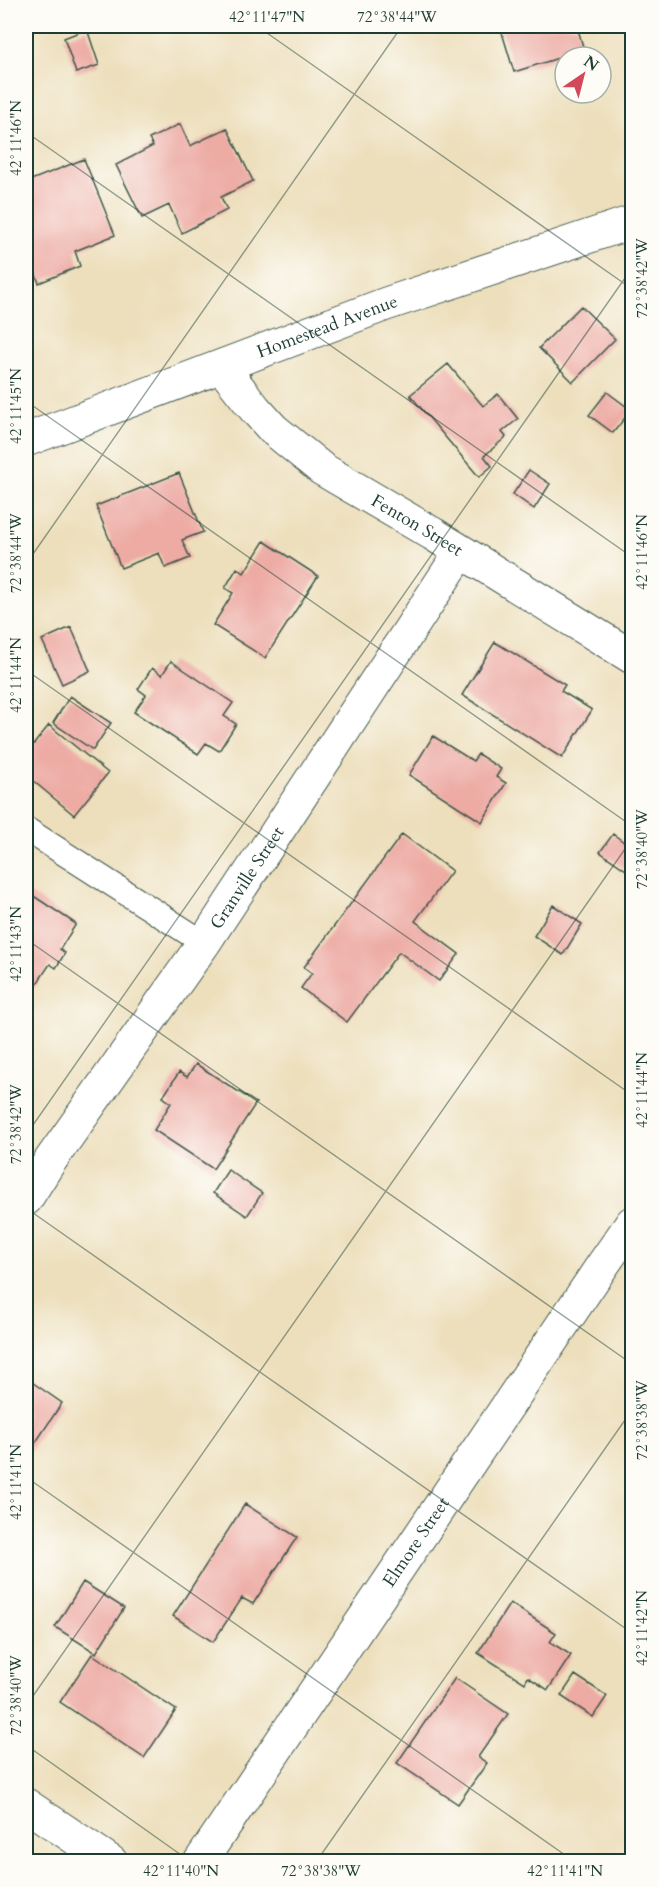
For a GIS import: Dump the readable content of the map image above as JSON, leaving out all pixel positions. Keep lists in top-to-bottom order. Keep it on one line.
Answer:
{"streets":{"street":["Homestead Avenue","Fenton Street","Granville Street","Elmore Street"]},"crossings":[["Homestead Avenue","Fenton Street"],["Fenton Street","Granville Street"]],"north":"top right","coordinates":["42°11'47\"N","72°38'44\"W","42°11'46\"N","72°38'42\"W","42°11'45\"N","42°11'44\"N","72°38'40\"W","42°11'43\"N","72°38'38\"W","42°11'41\"N","42°11'42\"N","42°11'40\"N"]}
